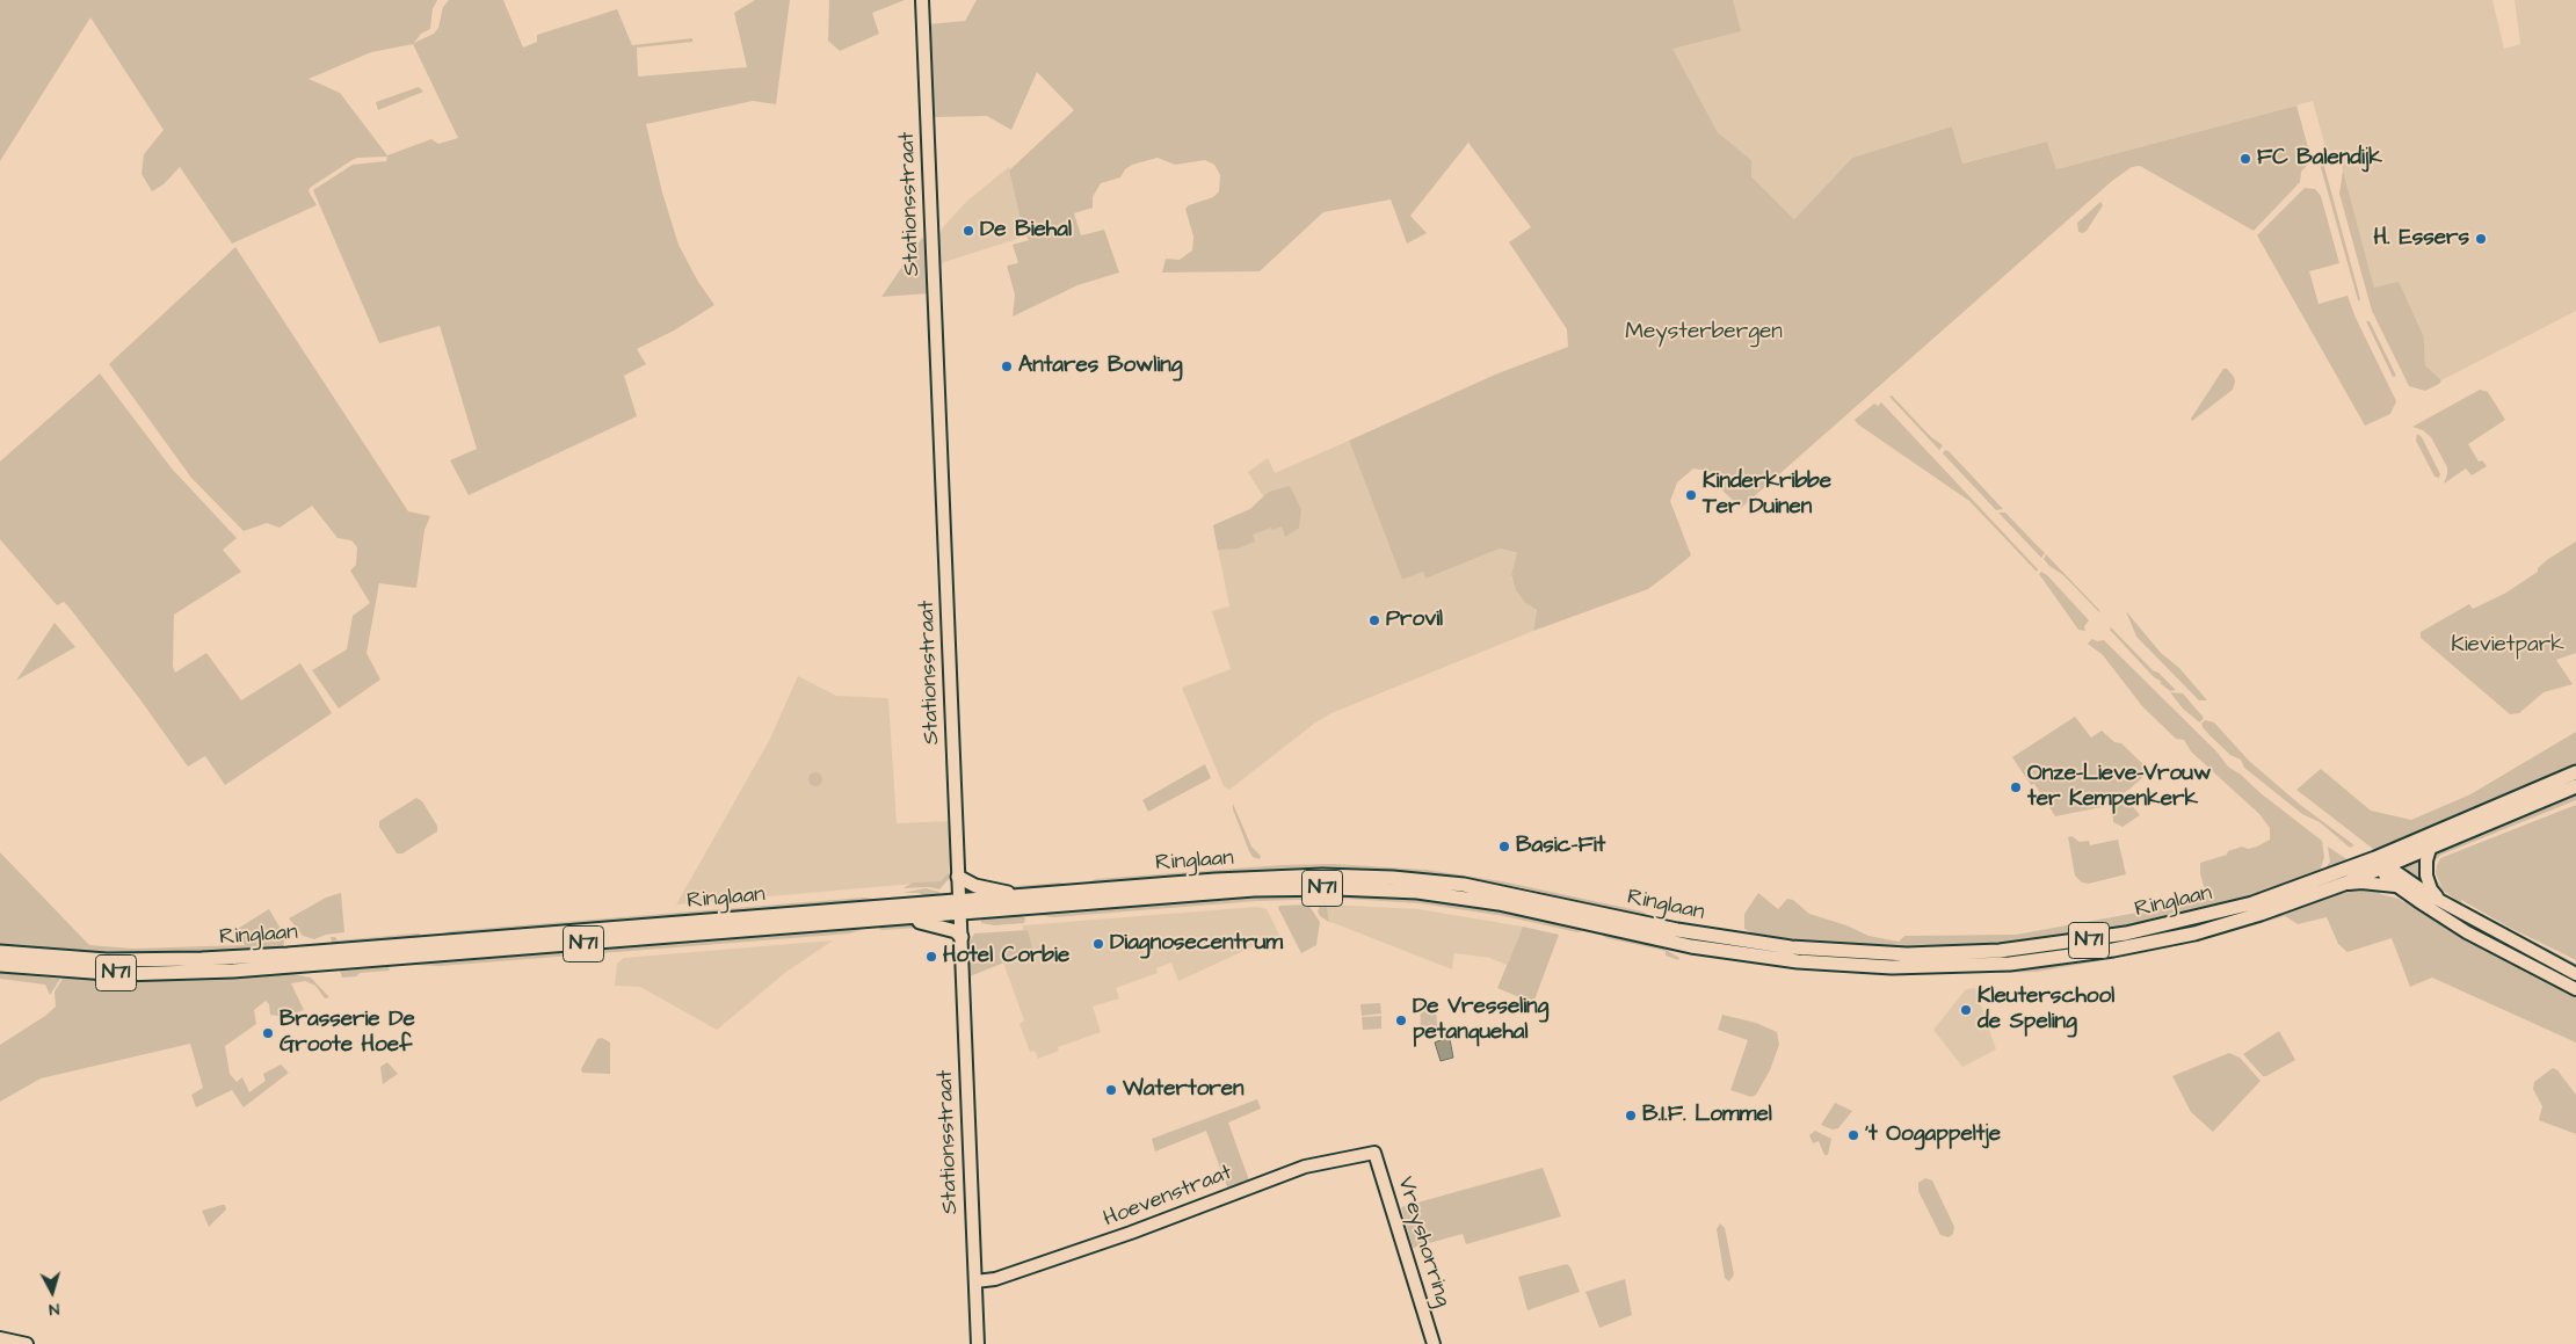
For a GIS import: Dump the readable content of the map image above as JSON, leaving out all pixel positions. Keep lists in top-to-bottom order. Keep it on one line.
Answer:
{"streets":{"highway":["Ringlaan","N71"],"main road":["Stationsstraat","Hoevenstraat","Vreyshorring"]},"crossings":[["Stationsstraat","Ringlaan"],["Stationsstraat","Hoevenstraat"],["Ringlaan","N71"],["Hoevenstraat","Vreyshorring"]],"parks":["Meysterbergen","Kievietpark"],"places":["FC Balendijk","De Biehal","H. Essers","Antares Bowling","Kinderkribbe Ter Duinen","Provil","Onze-Lieve-Vrouw ter Kempenkerk","Basic-Fit","Diagnosecentrum","Hotel Corbie","Kleuterschool de Speling","De Vresseling petanquehal","Brasserie De Groote Hoef","Watertoren","B.I.F. Lommel","'t Oogappeltje"],"north":"bottom"}
